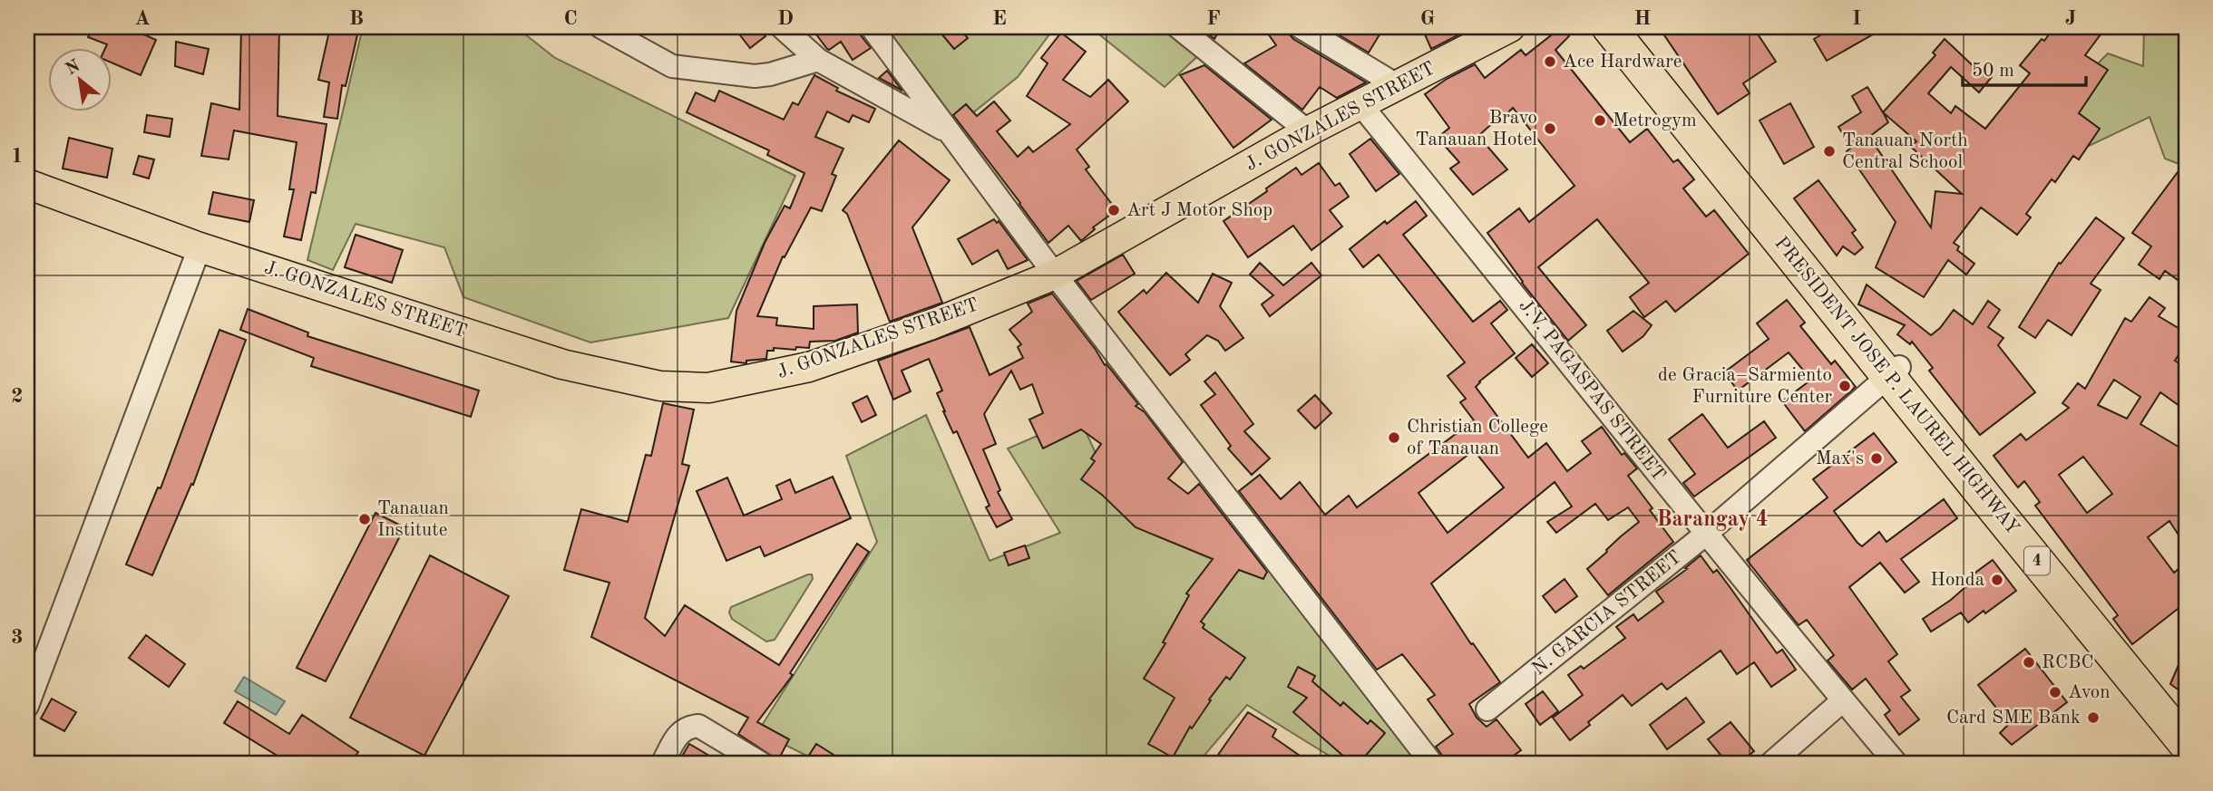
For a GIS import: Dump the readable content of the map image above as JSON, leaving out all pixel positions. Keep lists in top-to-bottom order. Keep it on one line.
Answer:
{"streets":{"highway":["PRESIDENT JOSE P. LAUREL HIGHWAY","4"],"main road":["J. GONZALES STREET"],"street":["J.V. PAGASPAS STREET","N. GARCIA STREET"]},"crossings":[["J. GONZALES STREET","J.V. PAGASPAS STREET"],["PRESIDENT JOSE P. LAUREL HIGHWAY","N. GARCIA STREET"],["J.V. PAGASPAS STREET","N. GARCIA STREET"]],"districts":["Barangay 4"],"places":["Ace Hardware","Metrogym","Bravo Tanauan Hotel","Tanauan North Central School","Art J Motor Shop","de Gracia–Sarmiento Furniture Center","Christian College of Tanauan","Max's","Tanauan Institute","Honda","RCBC","Avon","Card SME Bank"],"scale_bar":"50 m","north":"top left","grid":{"columns":["A","B","C","D","E","F","G","H","I","J"],"rows":["1","2","3"]}}
